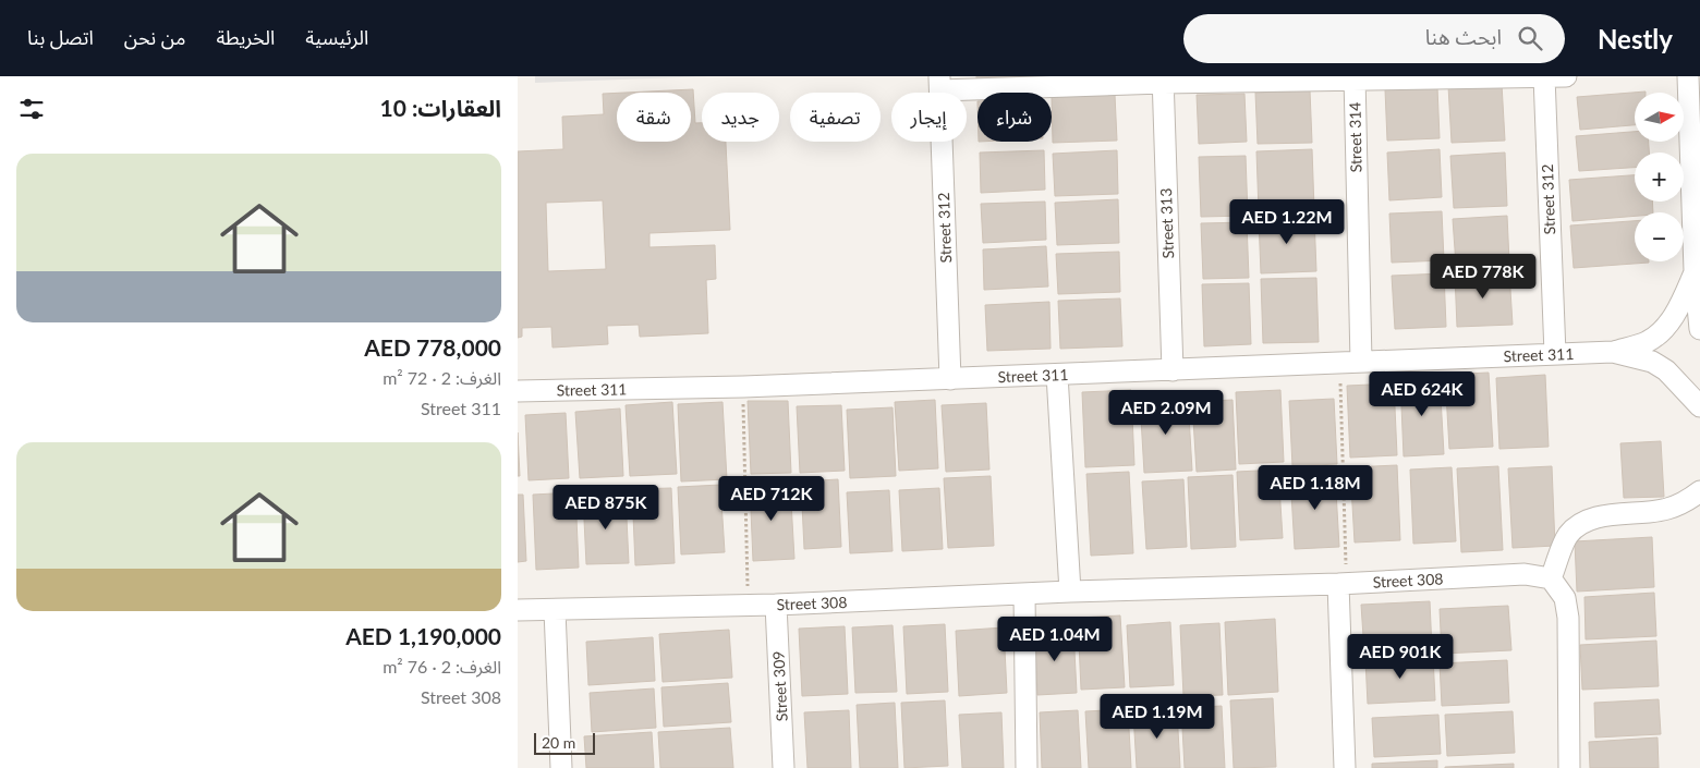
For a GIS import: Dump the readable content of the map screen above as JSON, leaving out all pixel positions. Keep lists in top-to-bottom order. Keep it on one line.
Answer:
{"streets":{"street":["Street 314","Street 312","Street 313","Street 311","Street 308","Street 309"]},"crossings":[["Street 314","Street 311"],["Street 312","Street 311"],["Street 313","Street 311"],["Street 308","Street 309"]],"scale_bar":"20 m","north":"right","page":{"header":"Nestly","search":"ابحث هنا","nav":["الرئيسية","الخريطة","من نحن","اتصل بنا"],"heading":"العقارات: 10","map_buttons":["+","−"],"chip":["شراء","إيجار","تصفية","جديد","شقة"],"list":[{"name":"AED 778,000","note":"الغرف: 2 · 72 m² · Street 311"},{"name":"AED 1,190,000","note":"الغرف: 2 · 76 m² · Street 308"}],"price":["AED 1.22M","AED 778K","AED 624K","AED 2.09M","AED 1.18M","AED 712K","AED 875K","AED 1.04M","AED 901K","AED 1.19M"],"scale":"20 m"}}
